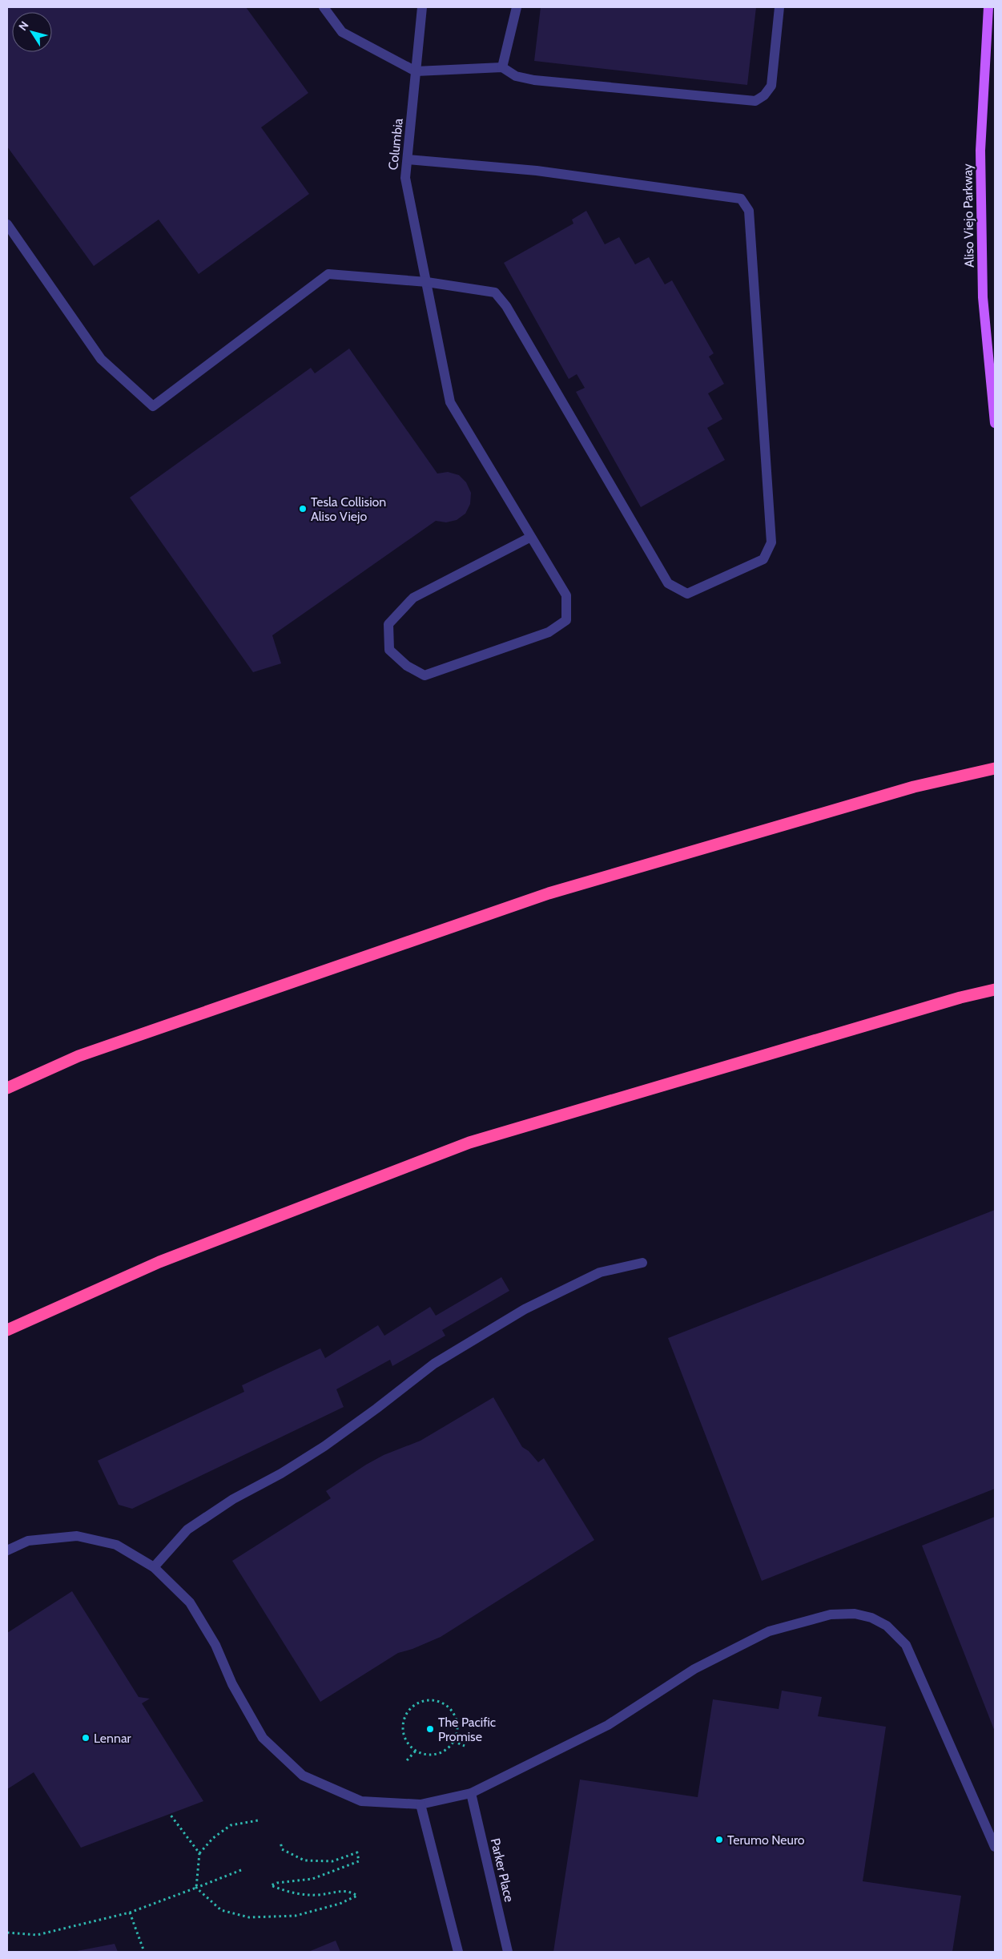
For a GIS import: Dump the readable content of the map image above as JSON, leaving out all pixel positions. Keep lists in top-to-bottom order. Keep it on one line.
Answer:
{"streets":{"main road":["Aliso Viejo Parkway"],"street":["Columbia","Parker Place"]},"places":["Tesla Collision Aliso Viejo","The Pacific Promise","Lennar","Terumo Neuro"],"north":"top left"}
